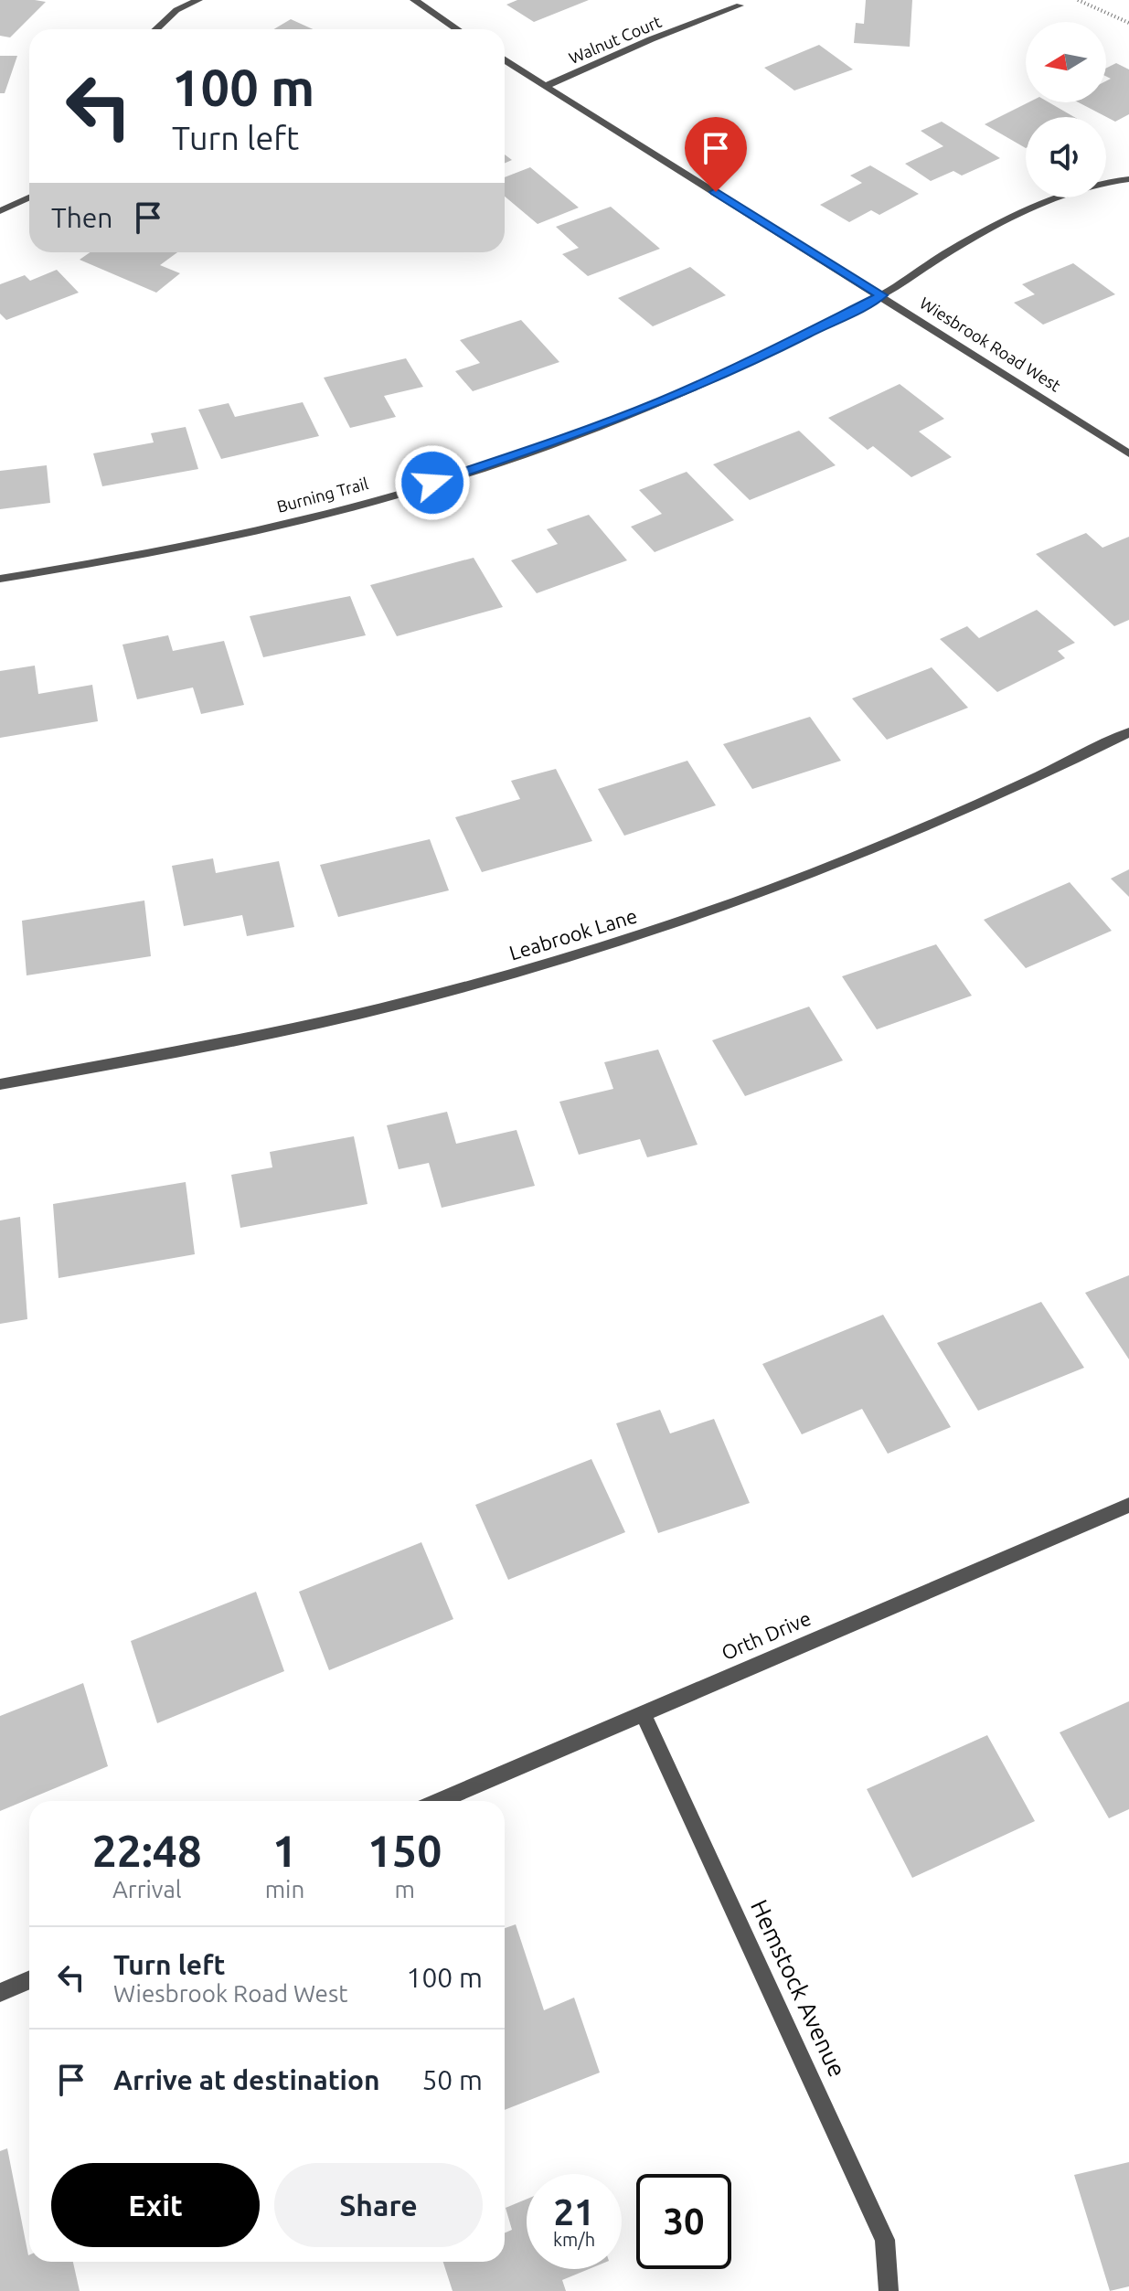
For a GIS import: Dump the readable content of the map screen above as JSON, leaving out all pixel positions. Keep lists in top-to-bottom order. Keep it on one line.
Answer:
{"streets":{"street":["Walnut Court","Wiesbrook Road West","Burning Trail","Leabrook Lane","Orth Drive","Hemstock Avenue"]},"crossings":[["Walnut Court","Wiesbrook Road West"],["Wiesbrook Road West","Burning Trail"],["Orth Drive","Hemstock Avenue"]],"north":"left","page":{"turn":["100 m","Turn left"],"then":"Then","eta":["22:48","Arrival","1","min","150","m"],"list":[{"name":"Turn left","note":"Wiesbrook Road West","value":"100 m"},{"name":"Arrive at destination","value":"50 m"}],"buttons":["Exit","Share"],"speed":"21 km/h","limit":"30"}}
